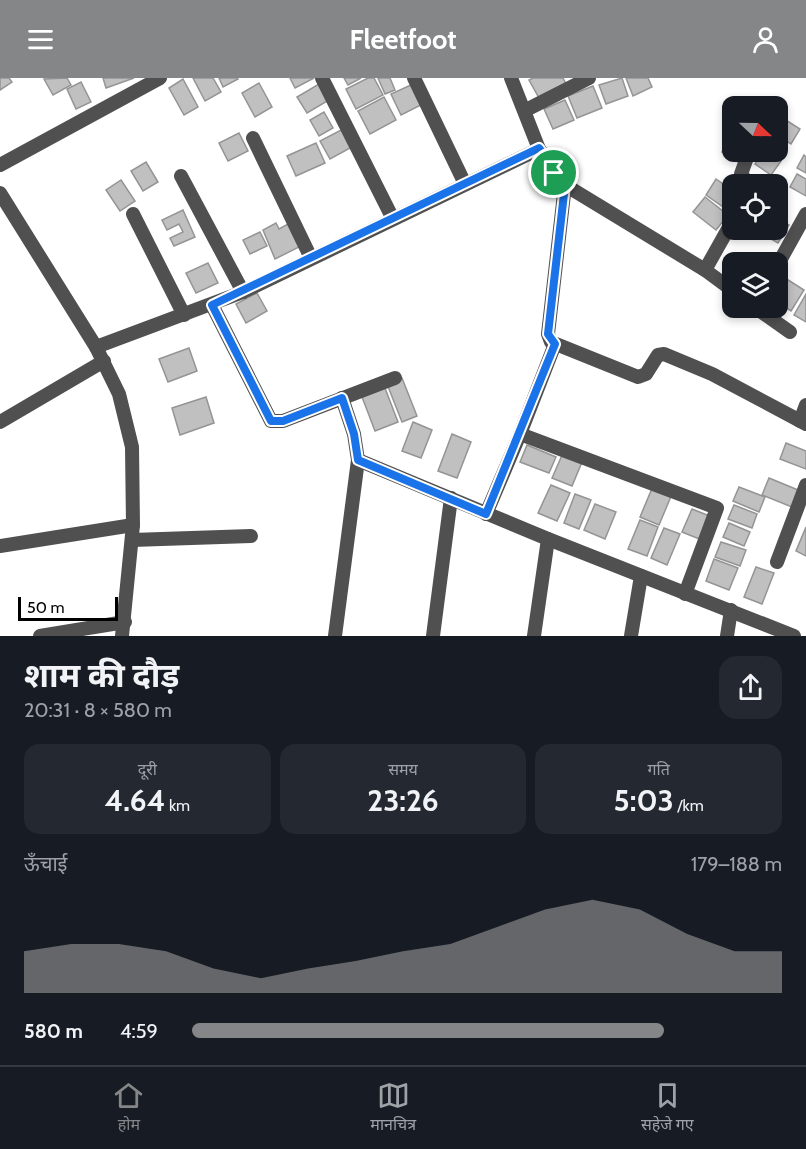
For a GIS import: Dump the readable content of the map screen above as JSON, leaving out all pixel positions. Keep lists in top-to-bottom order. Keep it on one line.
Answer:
{"scale_bar":"50 m","north":"right","page":{"header":"Fleetfoot","scale":"50 m","heading":["शाम की दौड़","20:31 · 8 × 580 m"],"stats":[["दूरी","4.64 km"],["समय","23:26"],["गति","5:03 /km"]],"chart":["ऊँचाई","179–188 m"],"list":[{"name":"580 m","note":"4:59"}],"tabs":["होम","मानचित्र","सहेजे गए"]}}
